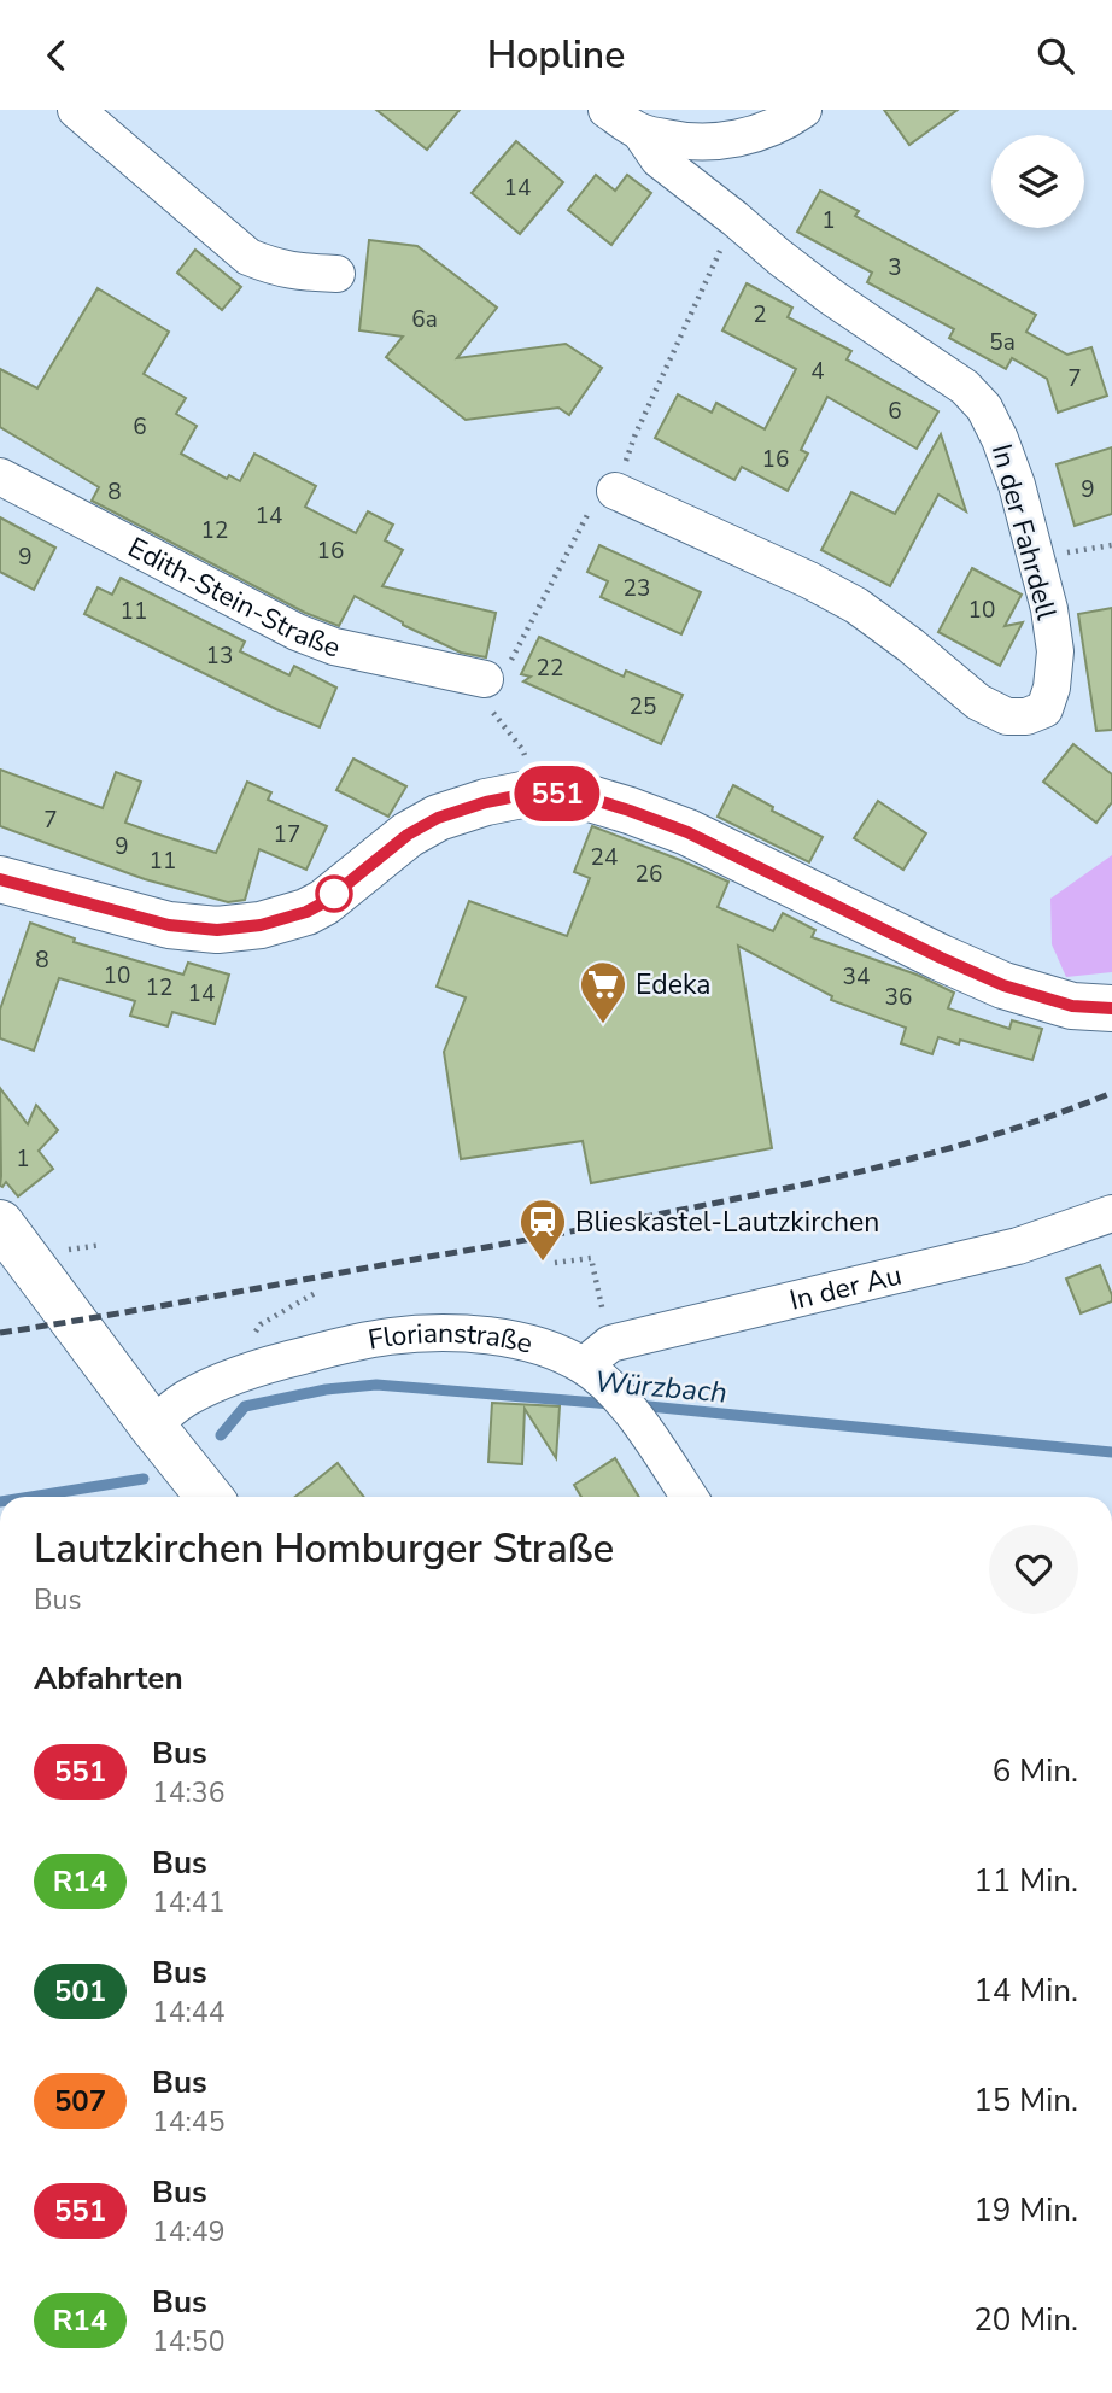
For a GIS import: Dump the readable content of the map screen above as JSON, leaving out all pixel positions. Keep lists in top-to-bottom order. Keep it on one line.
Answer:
{"streets":{"street":["In der Fahrdell","Edith-Stein-Straße","In der Au","Florianstraße"]},"crossings":[["In der Au","Florianstraße"]],"water":["Würzbach"],"places":{"supermarket":["Edeka"],"station":["Blieskastel-Lautzkirchen"]},"lines":["bus line 551"],"house_numbers":["14","1","3","2","6a","5a","4","7","6","6","16","9","8","14","12","16","9","23","10","11","13","22","25","7","17","9","24","11","26","8","10","34","12","14","36","1"],"page":{"header":"Hopline","on_map":"551","heading":[["Lautzkirchen Homburger Straße","Bus"],"Abfahrten"],"list":[{"mark":"551","name":"Bus","note":"14:36","value":"6 Min."},{"mark":"R14","name":"Bus","note":"14:41","value":"11 Min."},{"mark":"501","name":"Bus","note":"14:44","value":"14 Min."},{"mark":"507","name":"Bus","note":"14:45","value":"15 Min."},{"mark":"551","name":"Bus","note":"14:49","value":"19 Min."},{"mark":"R14","name":"Bus","note":"14:50","value":"20 Min."}]}}
